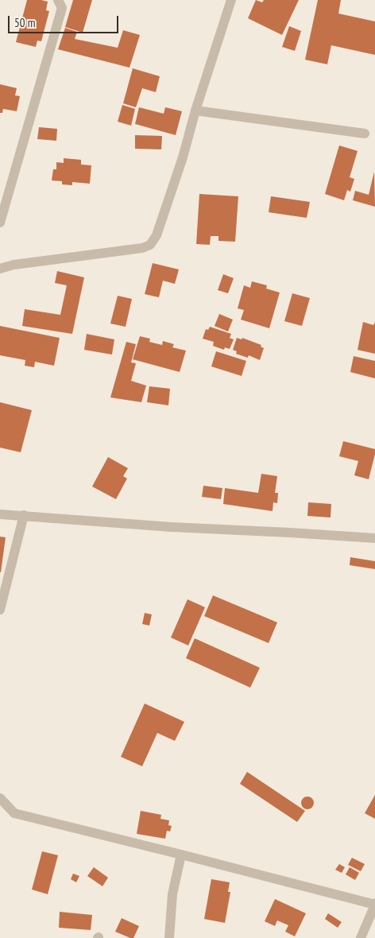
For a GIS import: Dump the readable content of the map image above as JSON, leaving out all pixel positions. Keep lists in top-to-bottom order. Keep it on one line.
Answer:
{"scale_bar":"50 m"}
